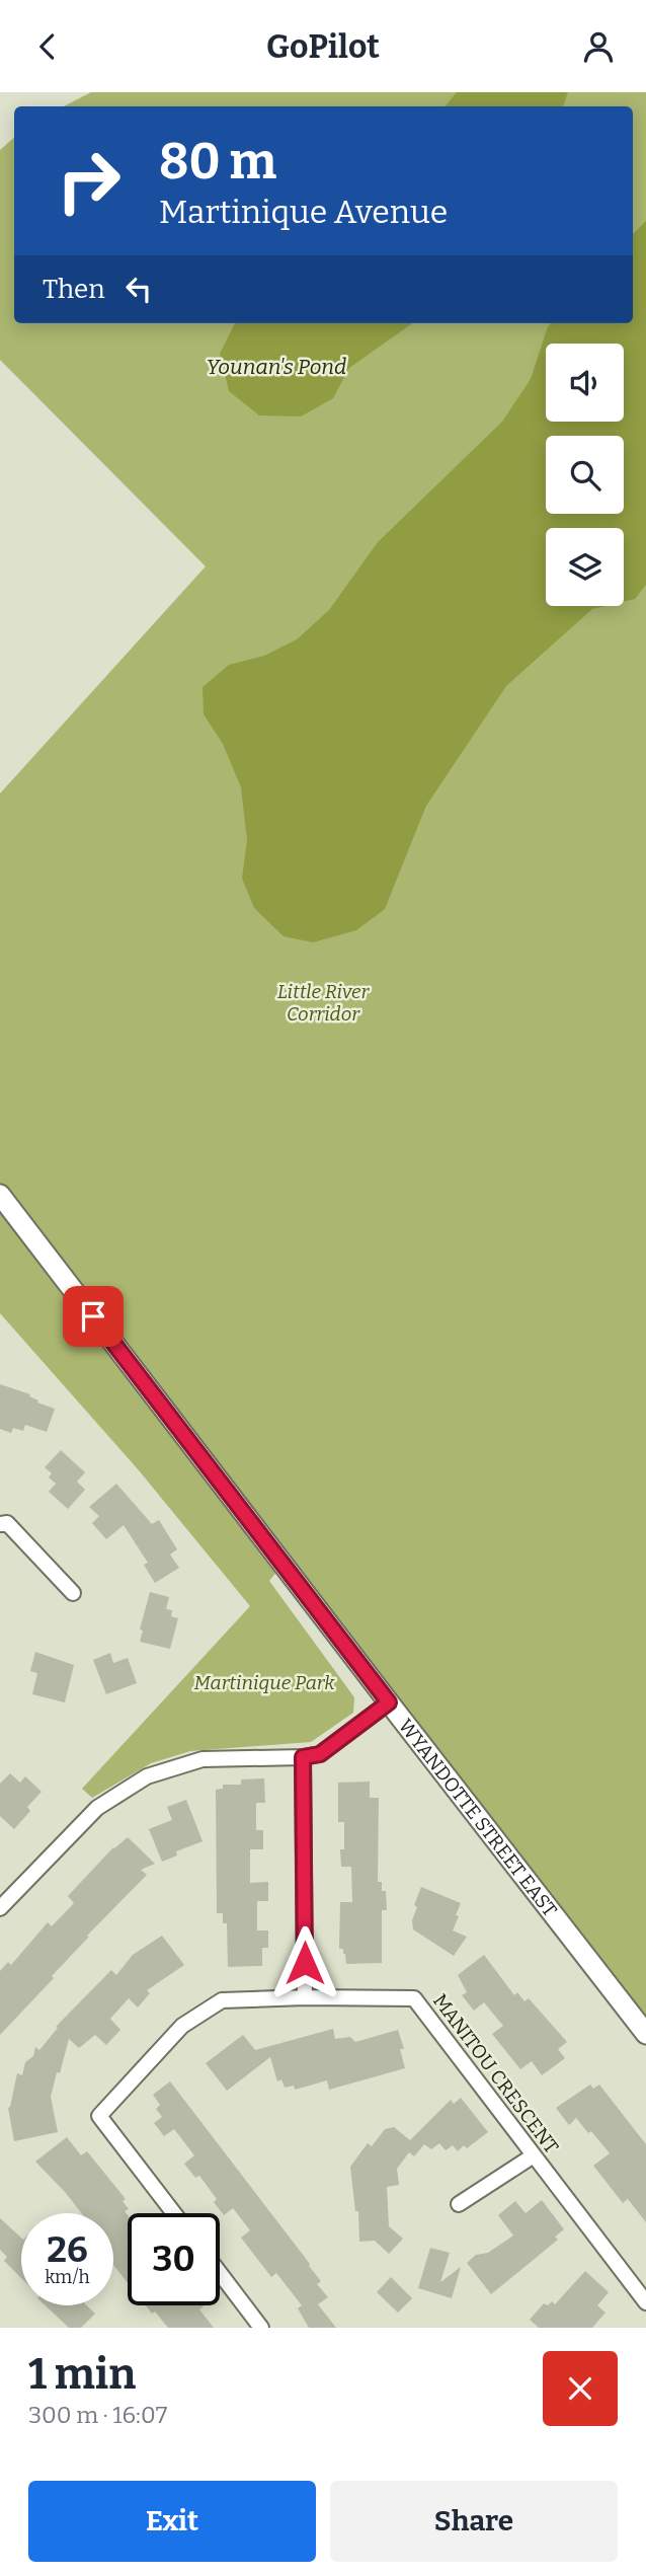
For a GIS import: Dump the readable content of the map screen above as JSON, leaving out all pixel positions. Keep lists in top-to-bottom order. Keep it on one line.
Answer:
{"streets":{"street":["WYANDOTTE STREET EAST","MANITOU CRESCENT"]},"water":["Younan's Pond"],"parks":["Little River Corridor","Martinique Park"],"page":{"header":"GoPilot","turn":["80 m","Martinique Avenue"],"then":"Then","speed":"26 km/h","limit":"30","heading":["1 min","300 m · 16:07"],"buttons":["Exit","Share"]}}
